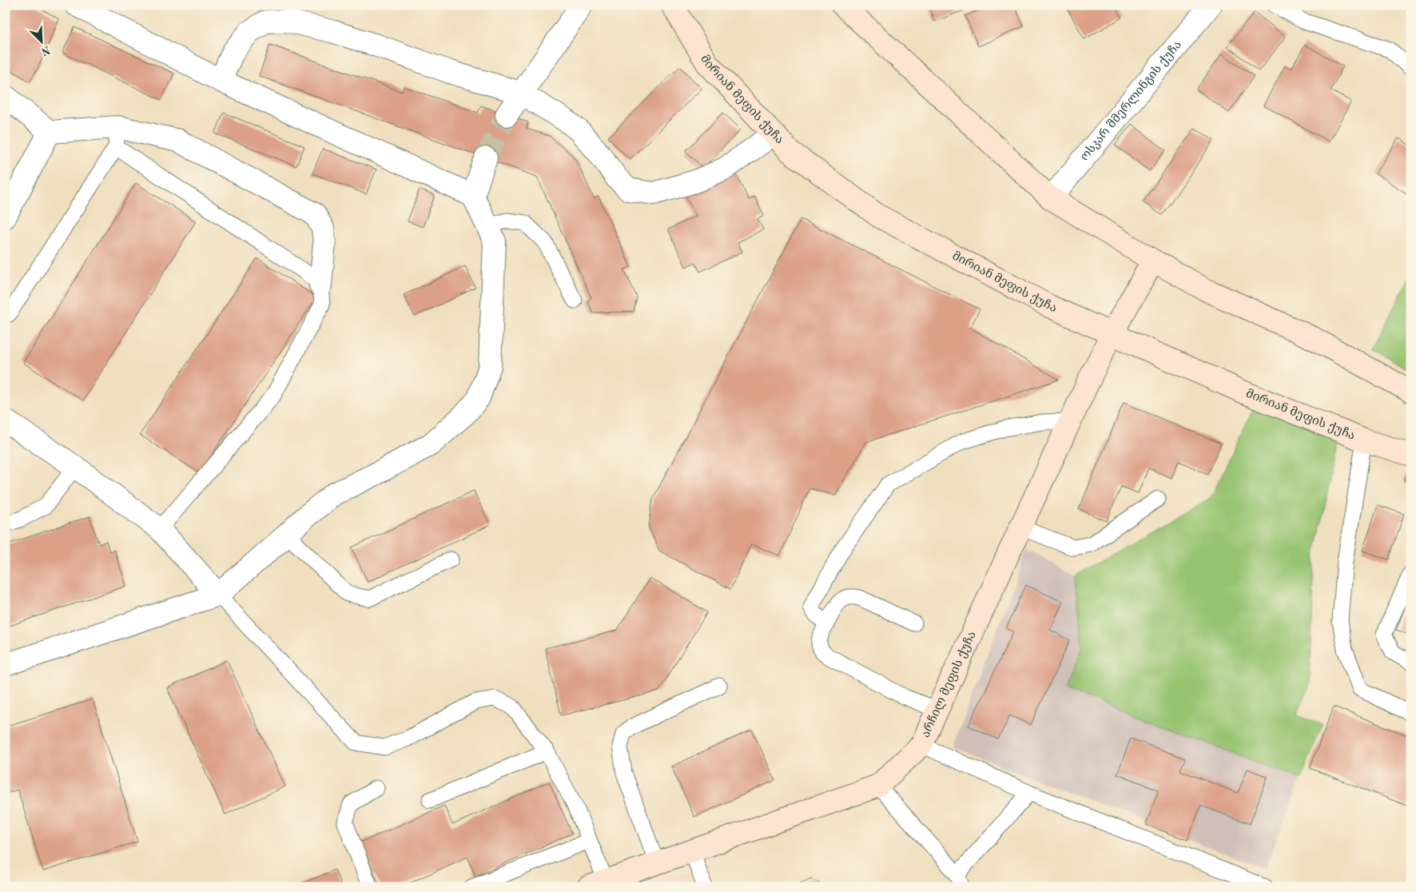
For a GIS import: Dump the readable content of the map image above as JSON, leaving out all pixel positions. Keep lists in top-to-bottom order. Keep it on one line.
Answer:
{"streets":{"street":["მირიან მეფის ქუჩა","ოსკარ შმერლინგის ქუჩა","არჩილ მეფის ქუჩა"]},"crossings":[["მირიან მეფის ქუჩა","არჩილ მეფის ქუჩა"]],"north":"bottom right"}
